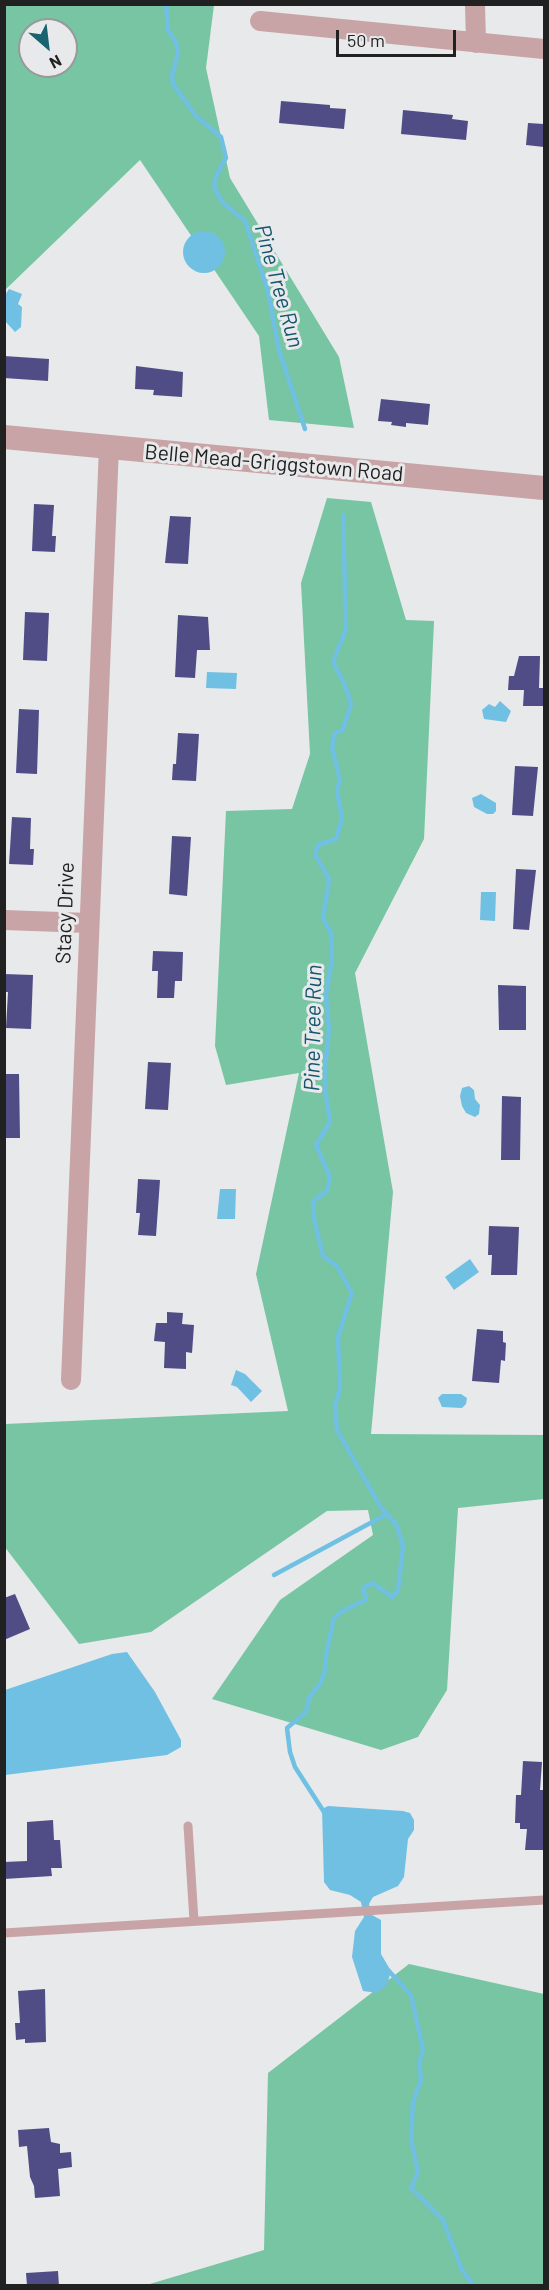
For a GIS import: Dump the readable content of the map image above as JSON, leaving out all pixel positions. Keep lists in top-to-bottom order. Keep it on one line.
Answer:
{"streets":{"street":["Belle Mead-Griggstown Road","Stacy Drive"]},"crossings":[["Belle Mead-Griggstown Road","Stacy Drive"]],"water":["Pine Tree Run"],"scale_bar":"50 m","north":"bottom right"}
